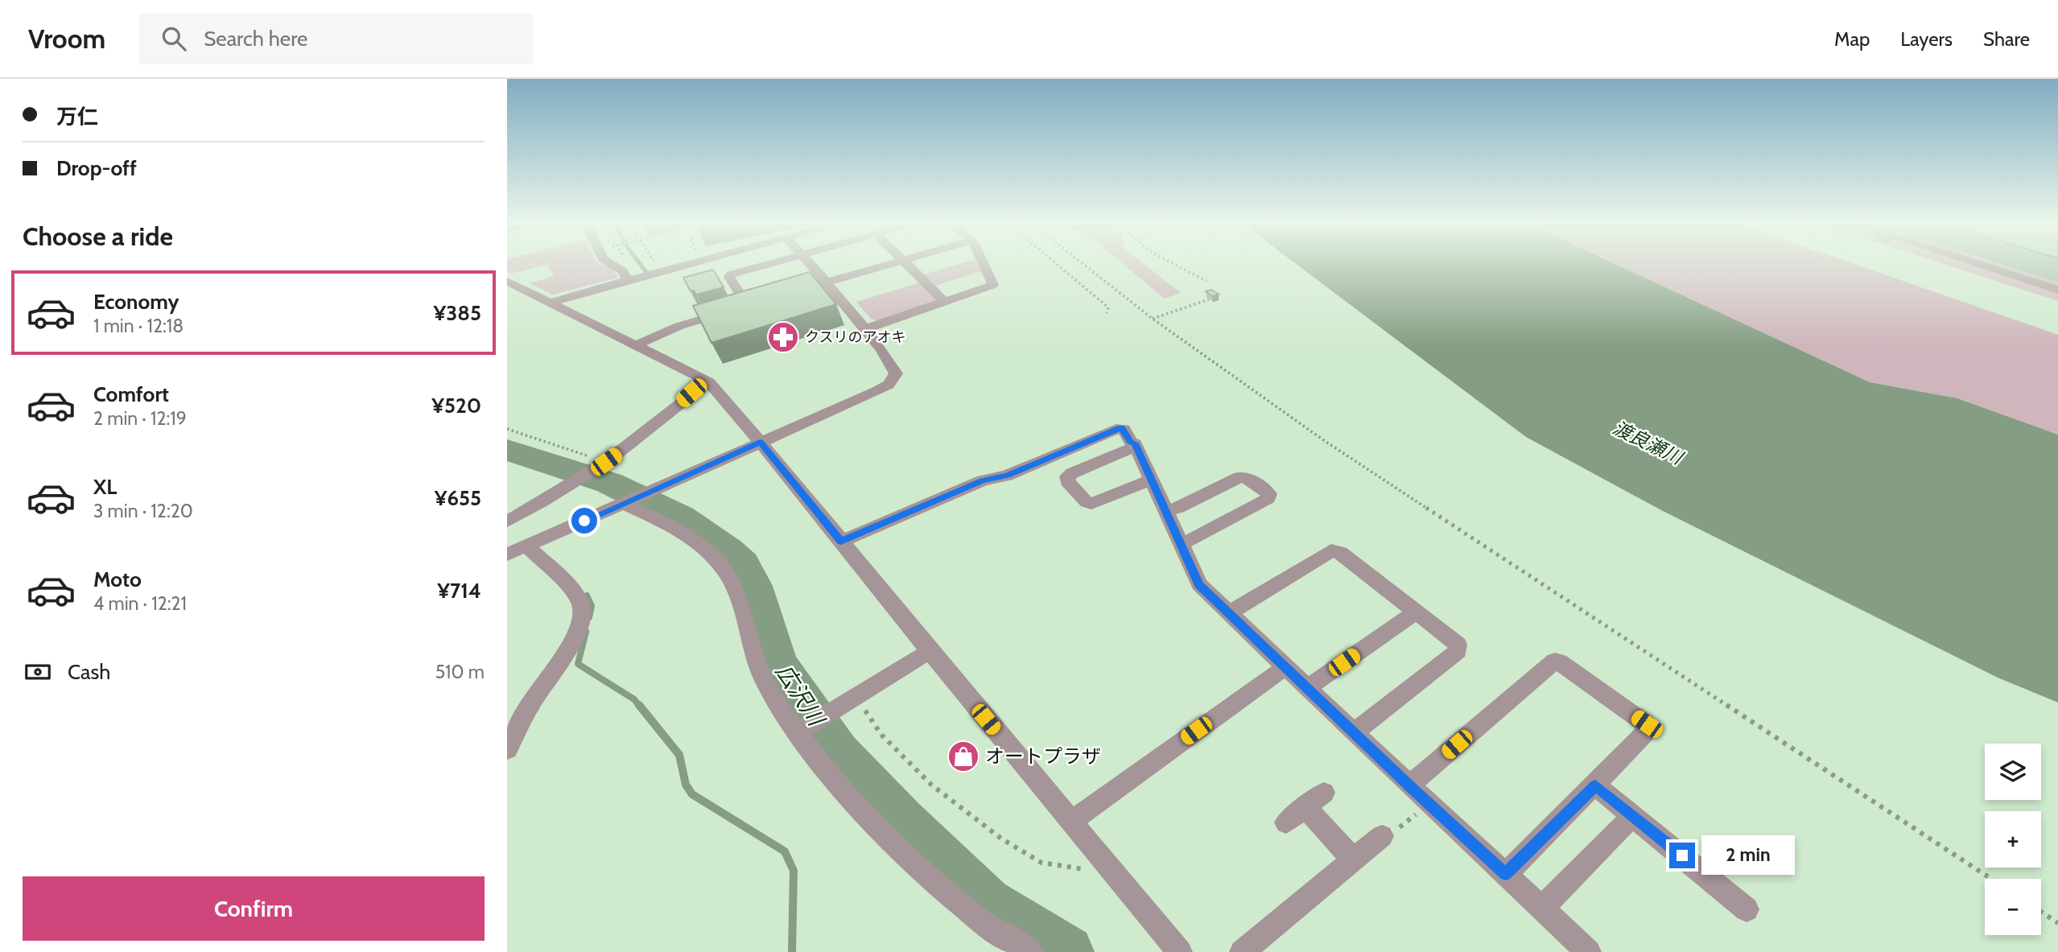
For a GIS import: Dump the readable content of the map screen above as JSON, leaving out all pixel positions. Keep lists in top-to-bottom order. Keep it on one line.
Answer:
{"water":["渡良瀬川","広沢川"],"places":{"pharmacy":["クスリのアオキ"],"shop":["オートプラザ"]},"page":{"header":"Vroom","search":"Search here","nav":["Map","Layers","Share"],"banner":["万仁","Drop-off"],"heading":"Choose a ride","list":[{"name":"Economy","note":"1 min · 12:18","value":"¥385"},{"name":"Comfort","note":"2 min · 12:19","value":"¥520"},{"name":"XL","note":"3 min · 12:20","value":"¥655"},{"name":"Moto","note":"4 min · 12:21","value":"¥714"}],"pay":["Cash","510 m"],"map_buttons":["+","−"],"bubble":"2 min","buttons":"Confirm"}}
